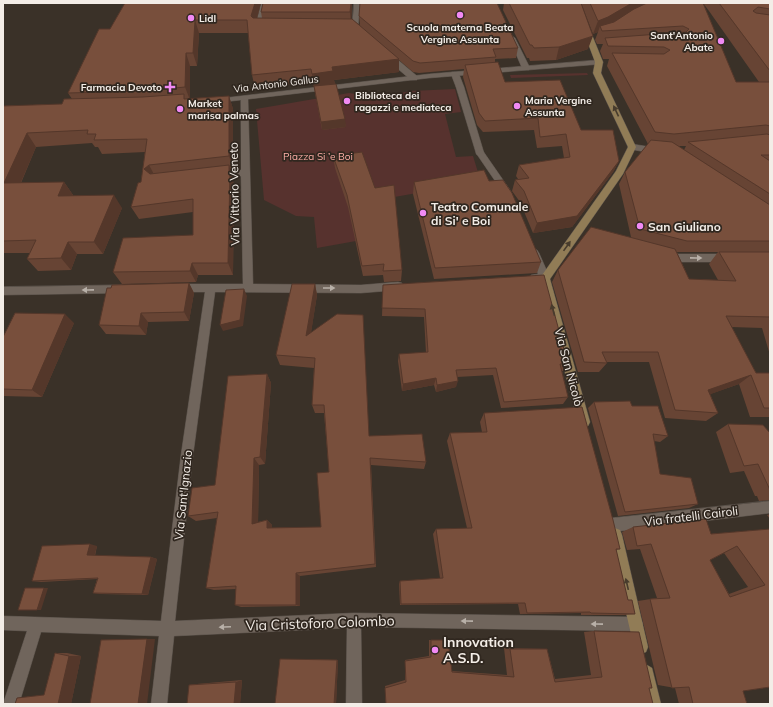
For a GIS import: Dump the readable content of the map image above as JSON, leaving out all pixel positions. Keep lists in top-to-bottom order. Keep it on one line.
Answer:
{"streets":{"main road":["Via San Nicolò"],"street":["Via Antonio Gallus","Via Vittorio Veneto","Via Sant'Ignazio","Via fratelli Cairoli","Via Cristoforo Colombo"]},"crossings":[["Via Antonio Gallus","Via Vittorio Veneto"],["Via Sant'Ignazio","Via Cristoforo Colombo"]],"one_way":["Via San Nicolò","Via Cristoforo Colombo"],"parks":["Piazza Si ’e Boi"],"places":{"other":["Scuola materna Beata Vergine Assunta","Lidl","Sant'Antonio Abate","Biblioteca dei ragazzi e mediateca","Maria Vergine Assunta","Market marisa palmas","Teatro Comunale di Si' e Boi","San Giuliano","Innovation A.S.D."],"health":["Farmacia Devoto"]}}
